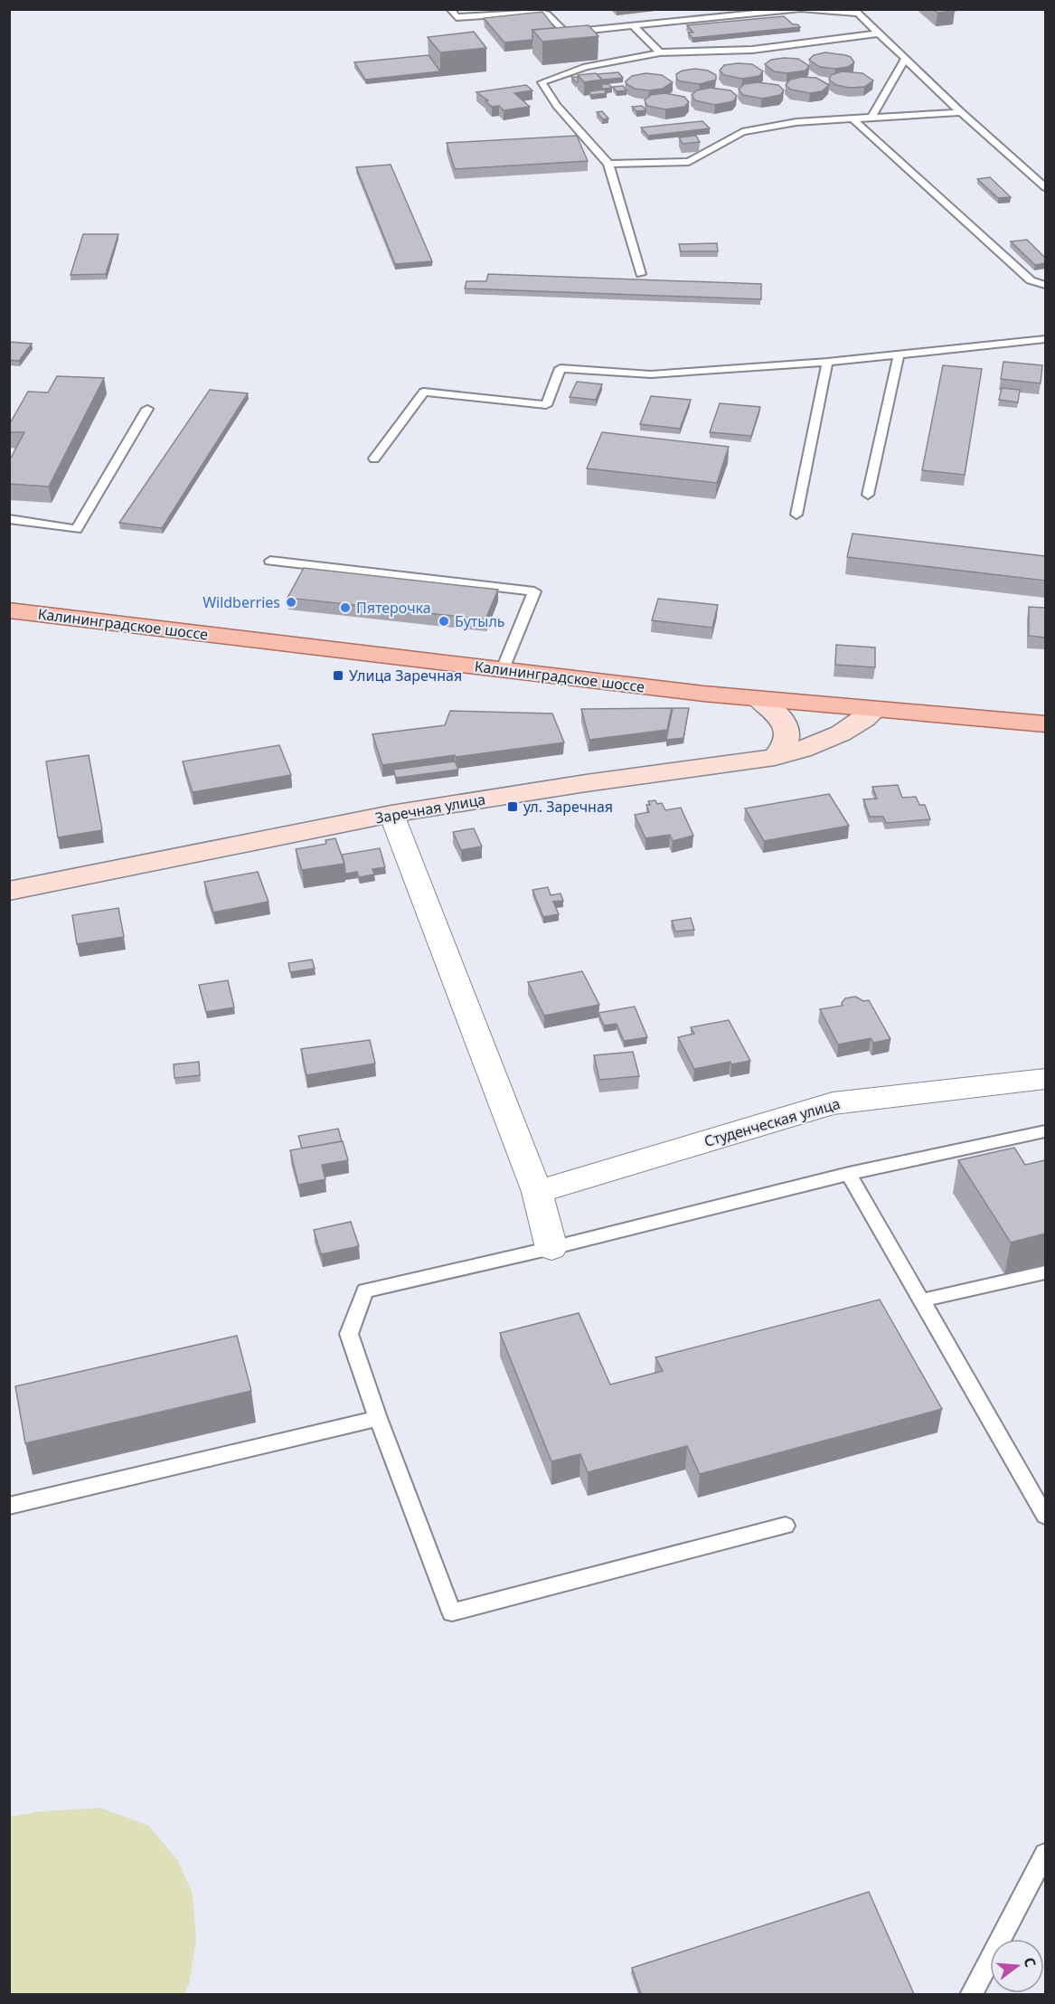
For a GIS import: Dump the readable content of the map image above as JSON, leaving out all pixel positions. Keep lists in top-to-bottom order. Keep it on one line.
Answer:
{"streets":{"main road":["Калининградское шоссе","Заречная улица"],"street":["Студенческая улица"]},"crossings":[["Калининградское шоссе","Заречная улица"]],"places":{"other":["Wildberries","Пятерочка","Бутыль"],"transit":["Улица Заречная","ул. Заречная"]},"north":"right"}
